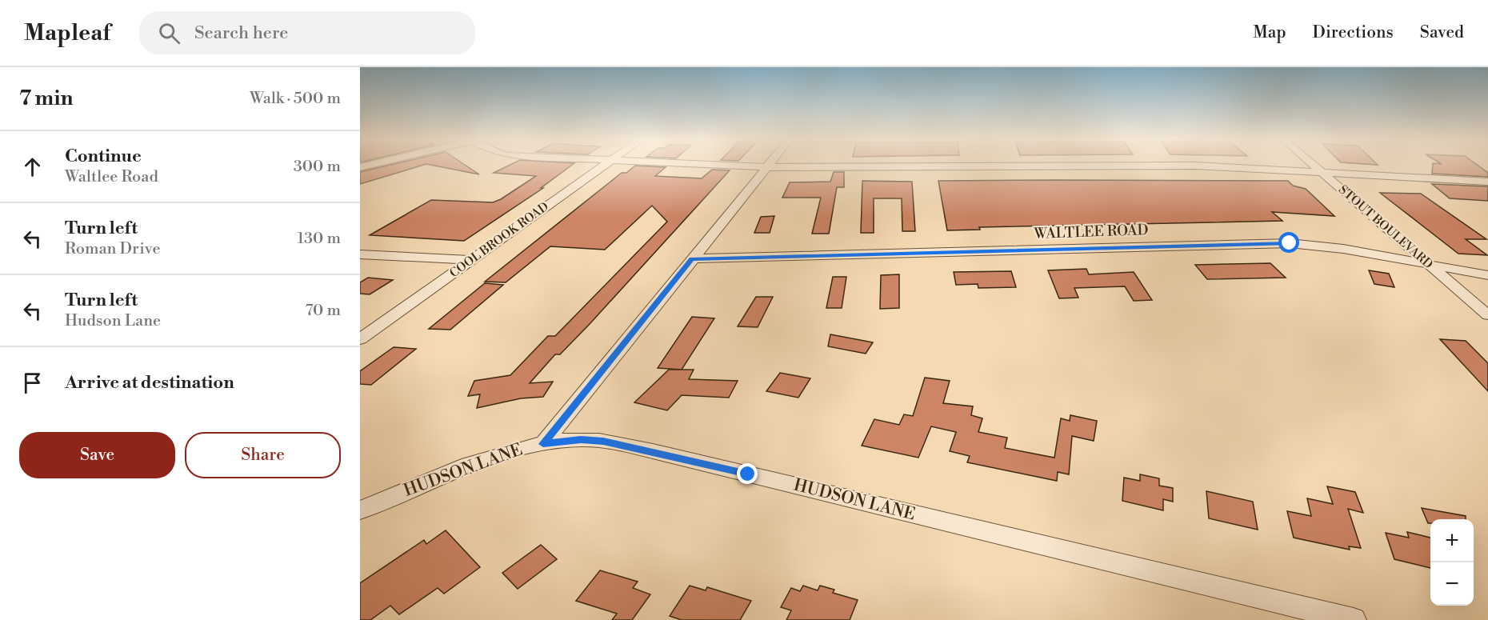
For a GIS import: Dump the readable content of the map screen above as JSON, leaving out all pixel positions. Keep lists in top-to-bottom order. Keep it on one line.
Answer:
{"streets":{"street":["STOUT BOULEVARD","WALTLEE ROAD","COOL BROOK ROAD","HUDSON LANE"]},"crossings":[["STOUT BOULEVARD","WALTLEE ROAD"]],"page":{"header":"Mapleaf","search":"Search here","nav":["Map","Directions","Saved"],"heading":["7 min","Walk · 500 m"],"list":[["Continue","Waltlee Road","300 m"],["Turn left","Roman Drive","130 m"],["Turn left","Hudson Lane","70 m"],"Arrive at destination"],"buttons":["Save","Share"],"map_buttons":["+","−"]}}
